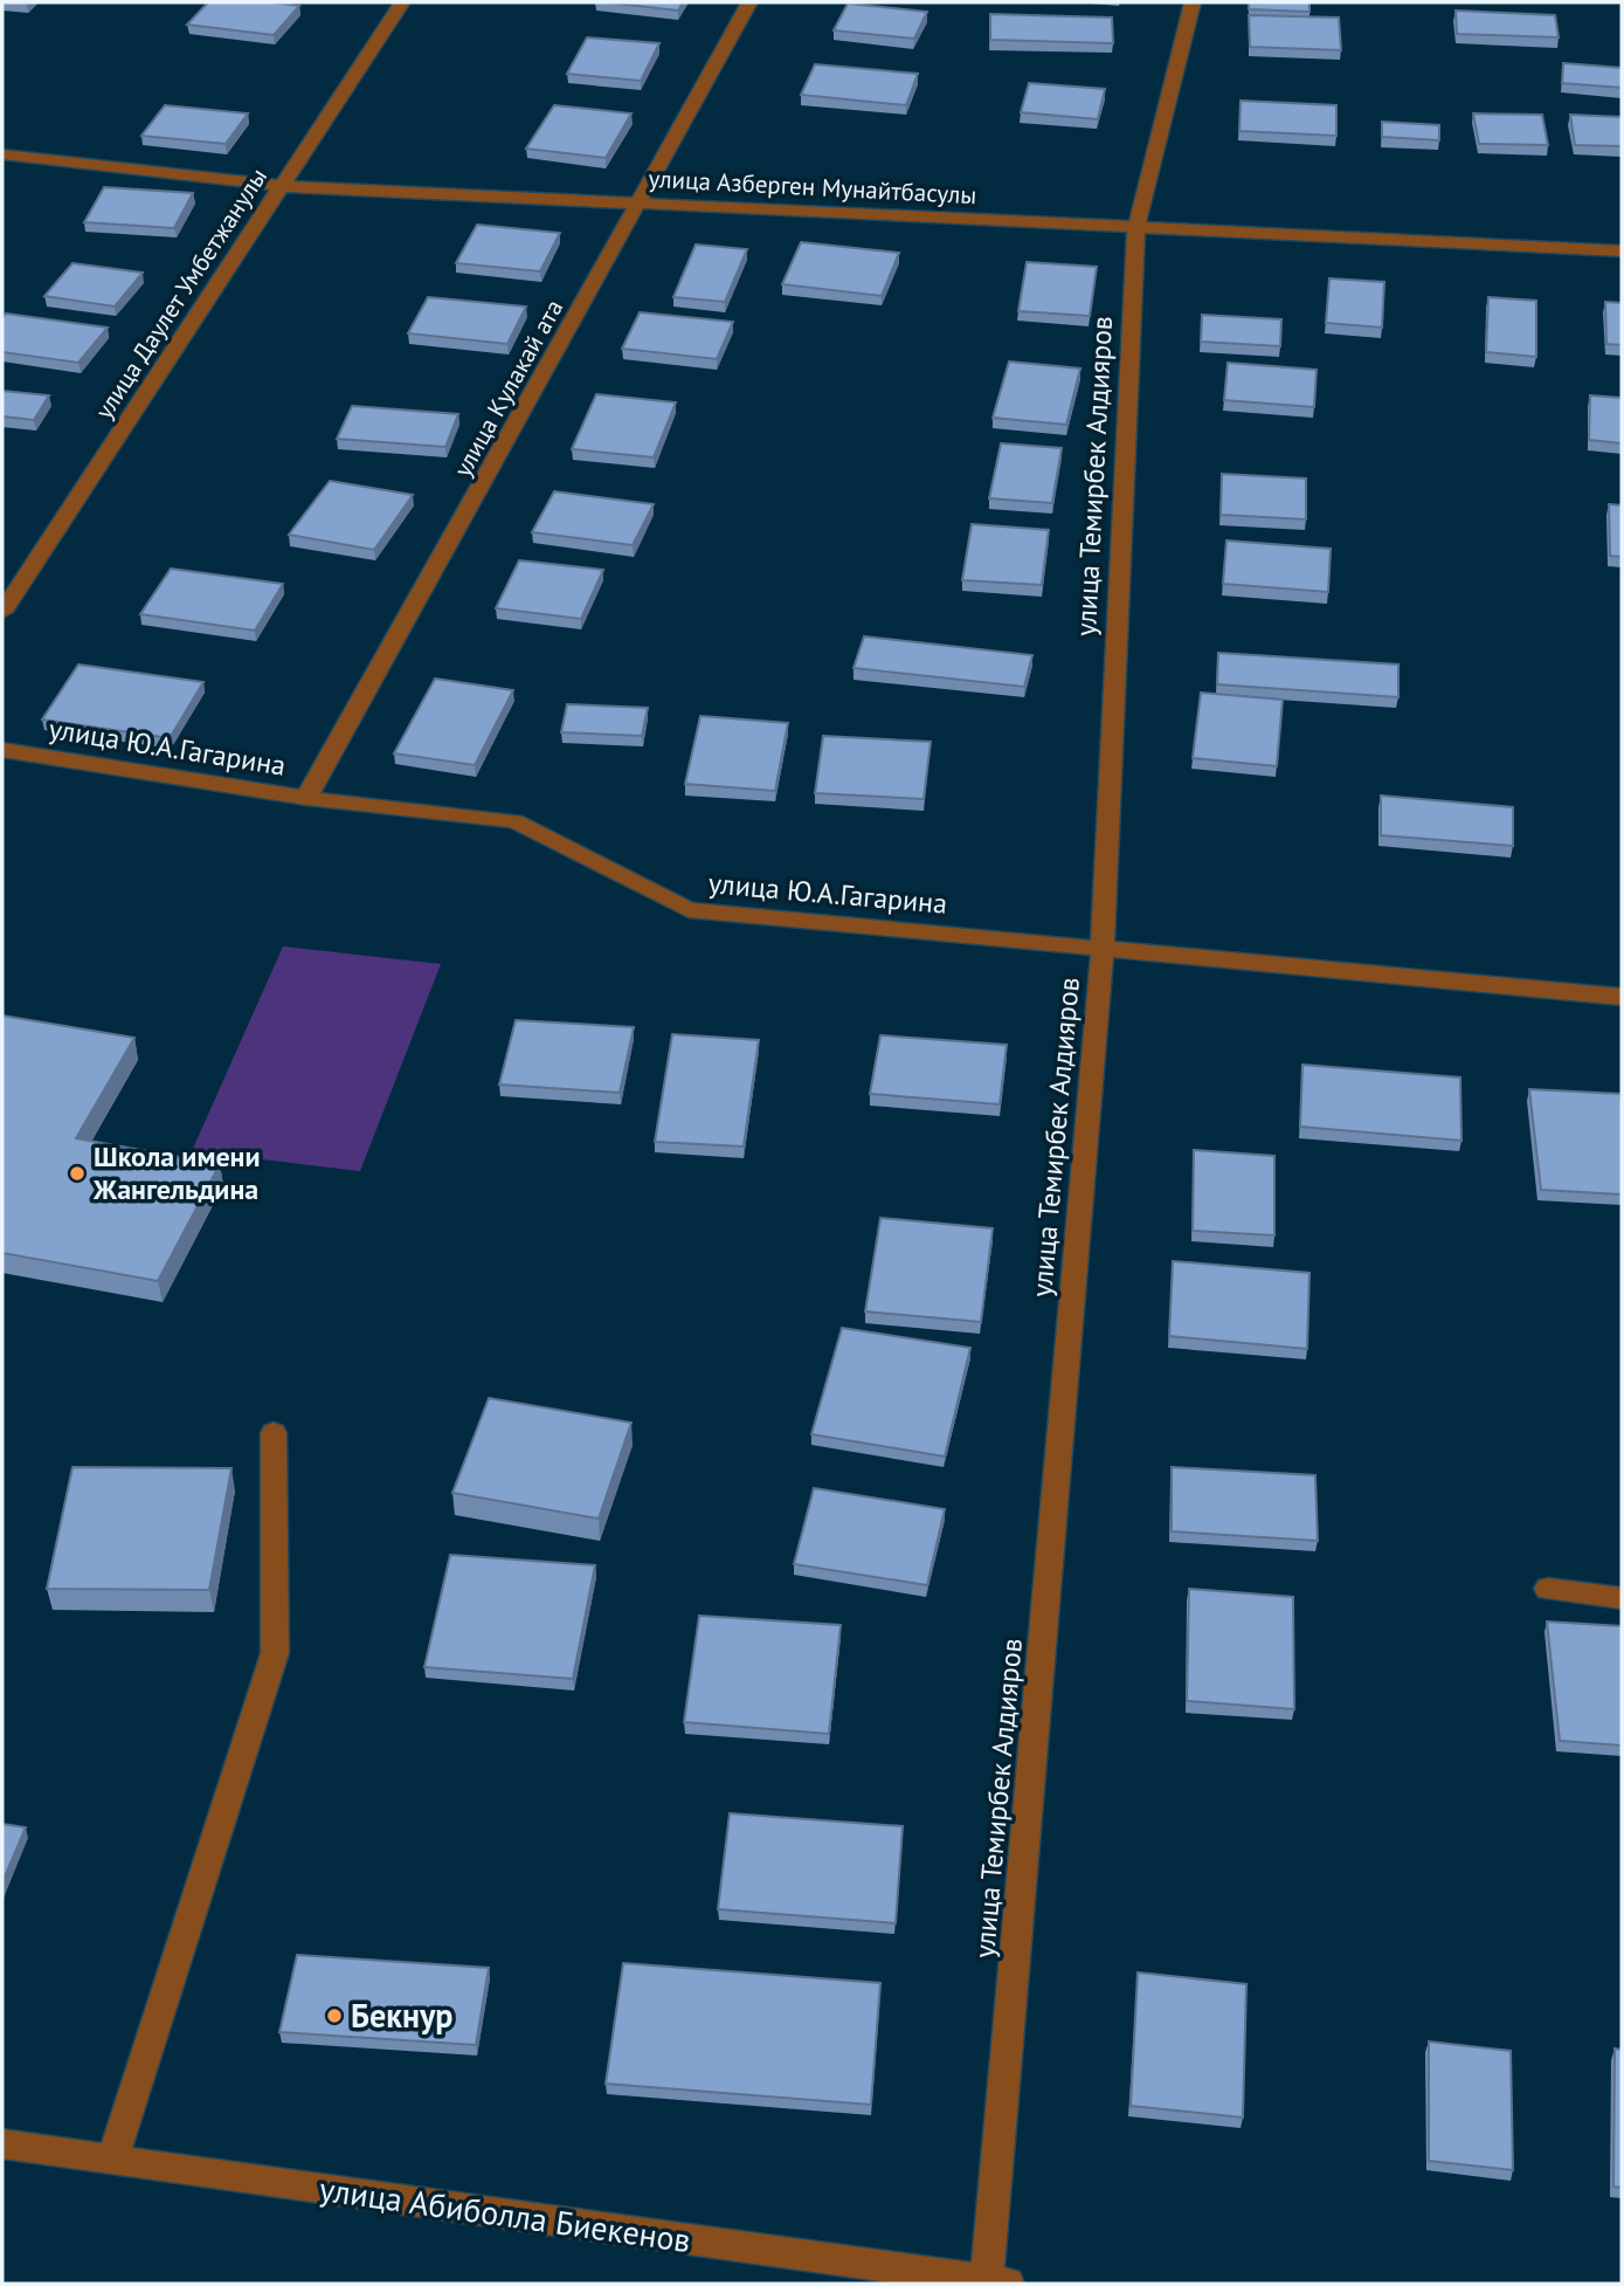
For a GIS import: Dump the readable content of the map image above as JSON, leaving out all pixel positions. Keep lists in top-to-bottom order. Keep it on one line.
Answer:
{"streets":{"street":["улица Азберген Мунайтбасулы","улица Даулет Умбетжанулы","улица Кулакай ата","улица Темирбек Алдияров","улица Ю.А.Гагарина","улица Абиболла Биекенов"]},"crossings":[["улица Азберген Мунайтбасулы","улица Даулет Умбетжанулы"],["улица Азберген Мунайтбасулы","улица Кулакай ата"],["улица Азберген Мунайтбасулы","улица Темирбек Алдияров"],["улица Кулакай ата","улица Ю.А.Гагарина"],["улица Темирбек Алдияров","улица Ю.А.Гагарина"],["улица Темирбек Алдияров","улица Абиболла Биекенов"]],"places":["Школа имени Жангельдина","Бекнур"]}
